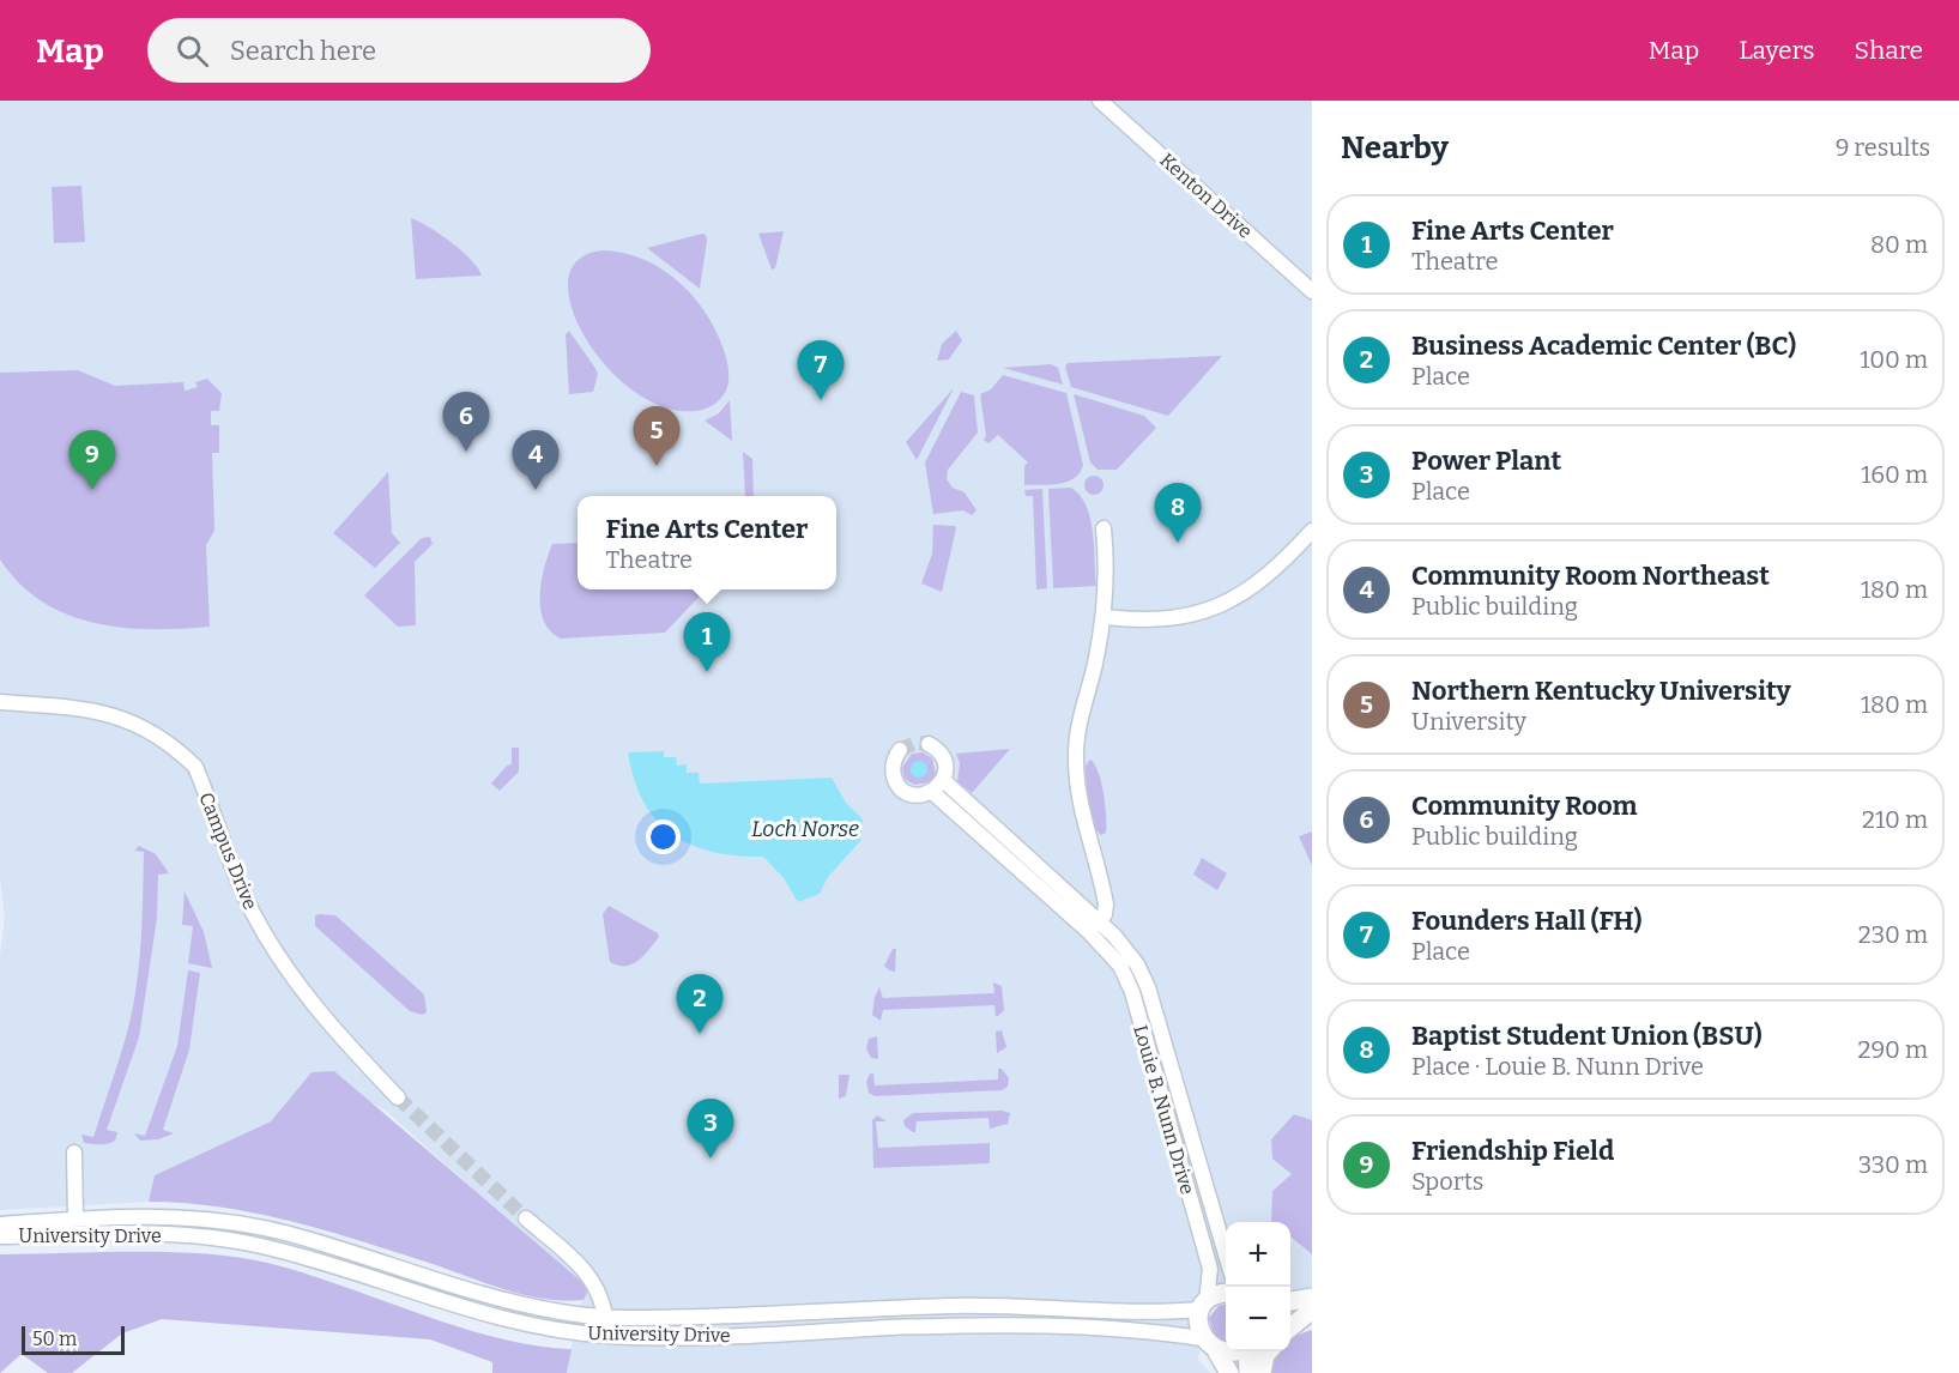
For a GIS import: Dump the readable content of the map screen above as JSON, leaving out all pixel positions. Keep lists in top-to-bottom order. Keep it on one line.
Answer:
{"streets":{"main road":["University Drive"],"street":["Kenton Drive","Campus Drive","Louie B. Nunn Drive"]},"crossings":[["Louie B. Nunn Drive","University Drive"]],"water":["Loch Norse"],"scale_bar":"50 m","page":{"header":"Map","search":"Search here","nav":["Map","Layers","Share"],"heading":["Nearby","9 results"],"list":[{"mark":"1","name":"Fine Arts Center","note":"Theatre","value":"80 m"},{"mark":"2","name":"Business Academic Center (BC)","note":"Place","value":"100 m"},{"mark":"3","name":"Power Plant","note":"Place","value":"160 m"},{"mark":"4","name":"Community Room Northeast","note":"Public building","value":"180 m"},{"mark":"5","name":"Northern Kentucky University","note":"University","value":"180 m"},{"mark":"6","name":"Community Room","note":"Public building","value":"210 m"},{"mark":"7","name":"Founders Hall (FH)","note":"Place","value":"230 m"},{"mark":"8","name":"Baptist Student Union (BSU)","note":"Place · Louie B. Nunn Drive","value":"290 m"},{"mark":"9","name":"Friendship Field","note":"Sports","value":"330 m"}],"pins":["7","6","5","4","9","8","1","2","3"],"popup":["Fine Arts Center","Theatre"],"map_buttons":["+","−"],"scale":"50 m"}}
